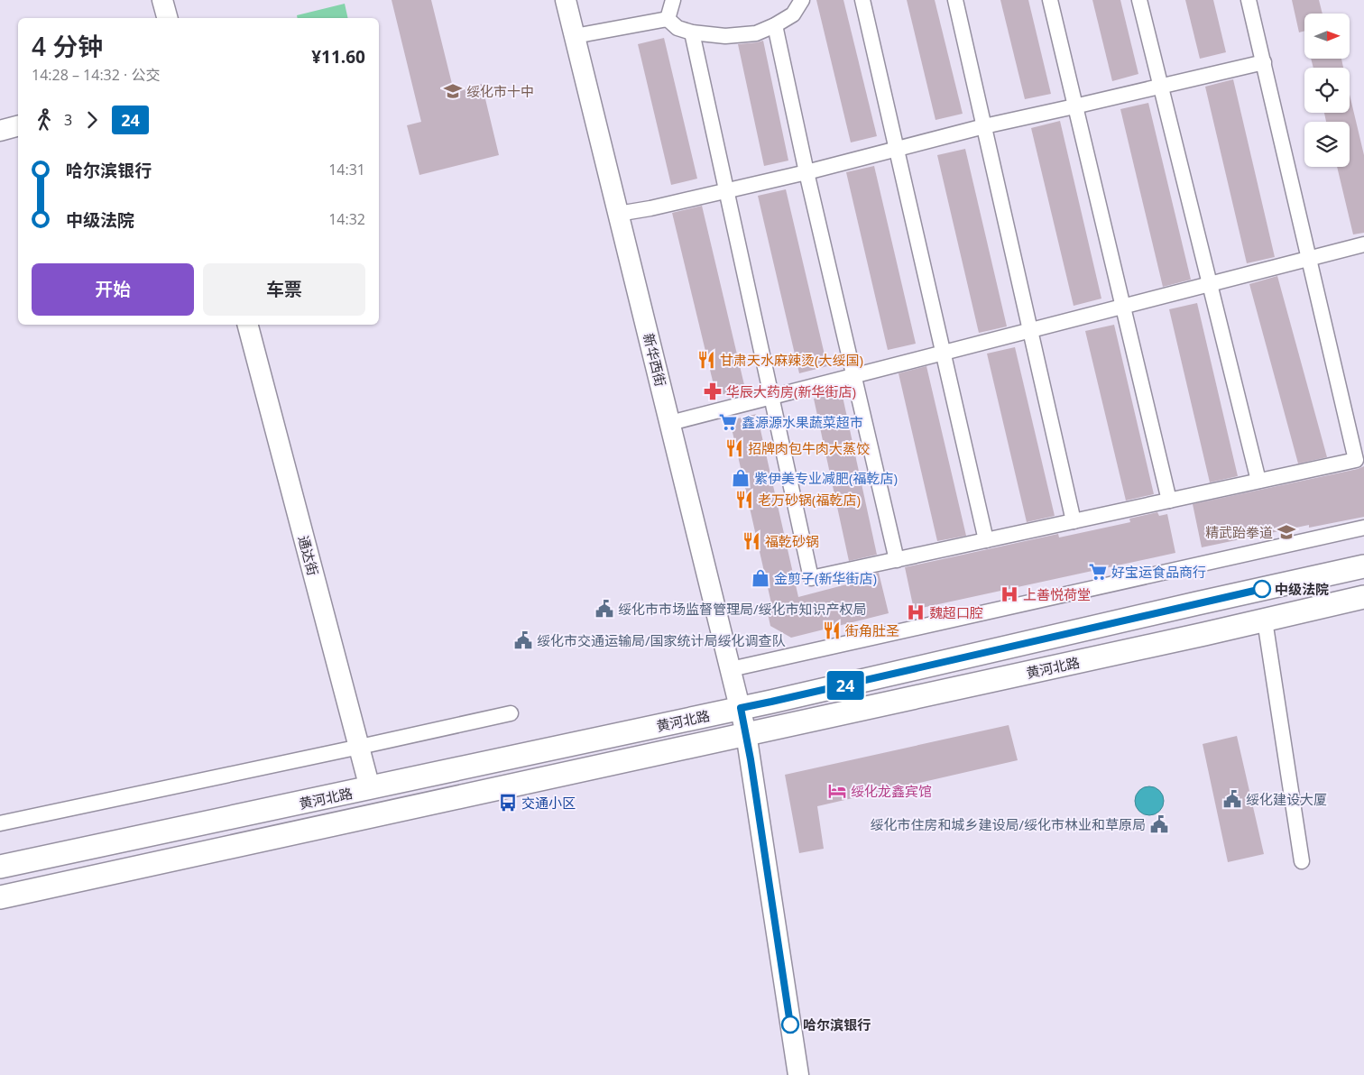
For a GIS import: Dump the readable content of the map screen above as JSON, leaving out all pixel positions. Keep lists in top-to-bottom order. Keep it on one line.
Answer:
{"streets":{"main road":["新华西街","通达街","黄河北路"]},"crossings":[["新华西街","黄河北路"],["通达街","黄河北路"]],"places":{"school or university":["绥化市十中","精武跆拳道"],"restaurant":["甘肃天水麻辣烫(大绥国)","招牌肉包牛肉大蒸饺","老万砂锅(福乾店)","福乾砂锅","街角肚圣"],"pharmacy":["华辰大药房(新华街店)"],"supermarket":["鑫源源水果蔬菜超市","好宝运食品商行"],"shop":["紫伊美专业减肥(福乾店)","金剪子(新华街店)"],"other":["中级法院","哈尔滨银行"],"hospital":["上善悦荷堂","魏超口腔"],"public building":["绥化市市场监督管理局/绥化市知识产权局","绥化市交通运输局/国家统计局绥化调查队","绥化建设大厦","绥化市住房和城乡建设局/绥化市林业和草原局"],"hotel":["绥化龙鑫宾馆"],"bus stop":["交通小区"]},"lines":["bus line 24"],"north":"right","page":{"on_map":"24","heading":["4 分钟","14:28 – 14:32 · 公交","¥11.60"],"legs":["3","24"],"list":[{"name":"哈尔滨银行","value":"14:31"},{"name":"中级法院","value":"14:32"}],"buttons":["开始","车票"]}}
